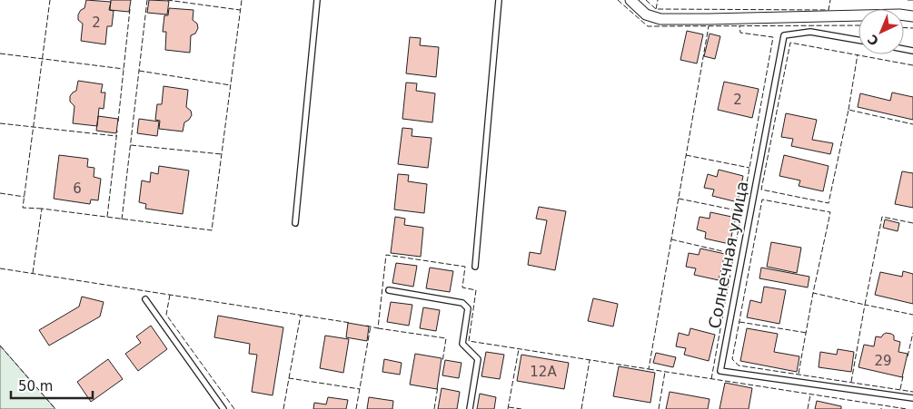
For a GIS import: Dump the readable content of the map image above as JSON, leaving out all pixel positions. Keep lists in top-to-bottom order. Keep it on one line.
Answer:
{"streets":{"lane":["Солнечная улица"]},"house_numbers":["2","2","6","29","12А"],"scale_bar":"50 m","north":"bottom left"}
